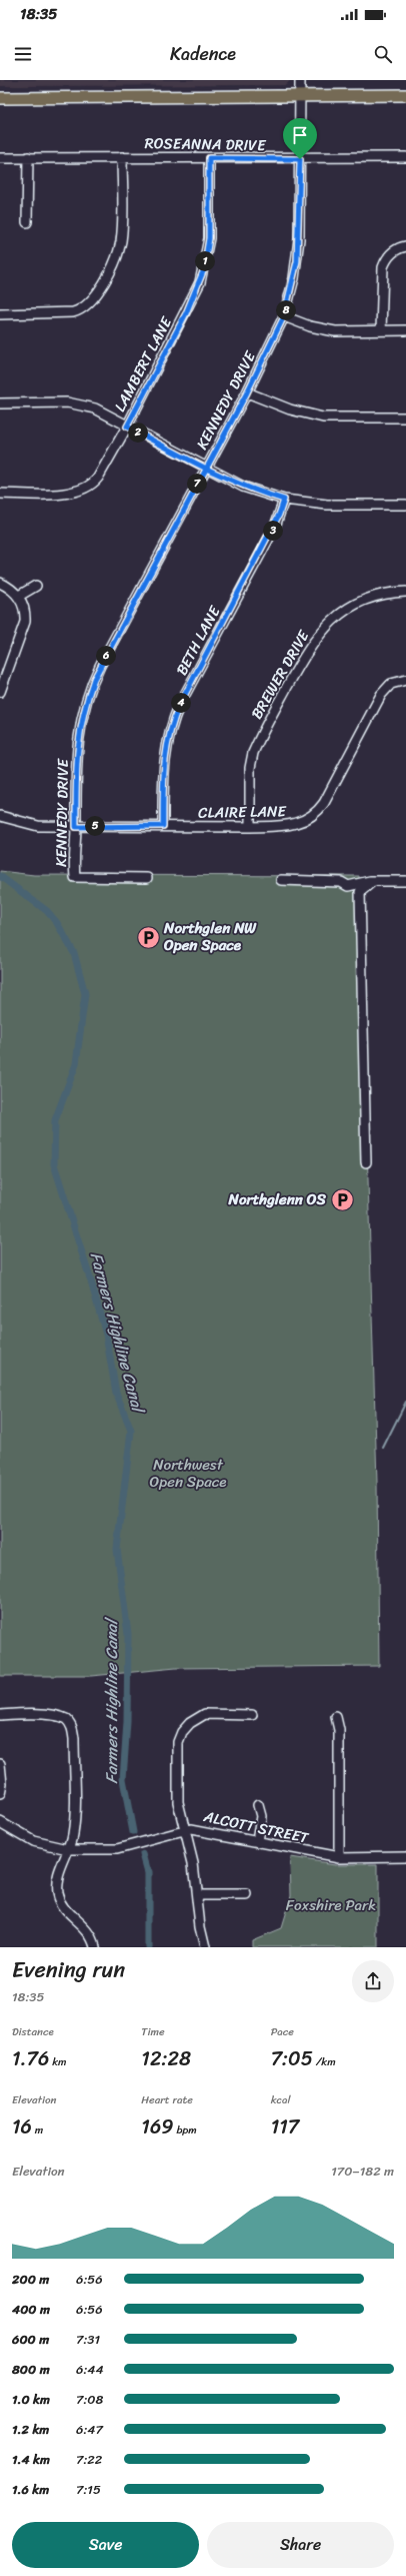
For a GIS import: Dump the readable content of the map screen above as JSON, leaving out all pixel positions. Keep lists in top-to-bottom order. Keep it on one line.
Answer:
{"streets":{"street":["ROSEANNA DRIVE","LAMBERT LANE","KENNEDY DRIVE","BETH LANE","BREWER DRIVE","CLAIRE LANE","ALCOTT STREET"]},"crossings":[["ROSEANNA DRIVE","LAMBERT LANE"],["ROSEANNA DRIVE","KENNEDY DRIVE"],["KENNEDY DRIVE","CLAIRE LANE"],["BETH LANE","CLAIRE LANE"],["BREWER DRIVE","CLAIRE LANE"]],"water":["Farmers Highline Canal"],"parks":["Northwest Open Space","Foxshire Park"],"places":{"parking":["Northglen NW Open Space","Northglenn OS"]},"page":{"status":"18:35","header":"Kadence","pins":["1","8","2","7","3","6","4","5"],"heading":["Evening run","18:35"],"stats":[["Distance","1.76 km"],["Time","12:28"],["Pace","7:05 /km"],["Elevation","16 m"],["Heart rate","169 bpm"],["kcal","117"]],"chart":["Elevation","170–182 m"],"list":[{"name":"200 m","note":"6:56"},{"name":"400 m","note":"6:56"},{"name":"600 m","note":"7:31"},{"name":"800 m","note":"6:44"},{"name":"1.0 km","note":"7:08"},{"name":"1.2 km","note":"6:47"},{"name":"1.4 km","note":"7:22"},{"name":"1.6 km","note":"7:15"}],"buttons":["Save","Share"]}}
